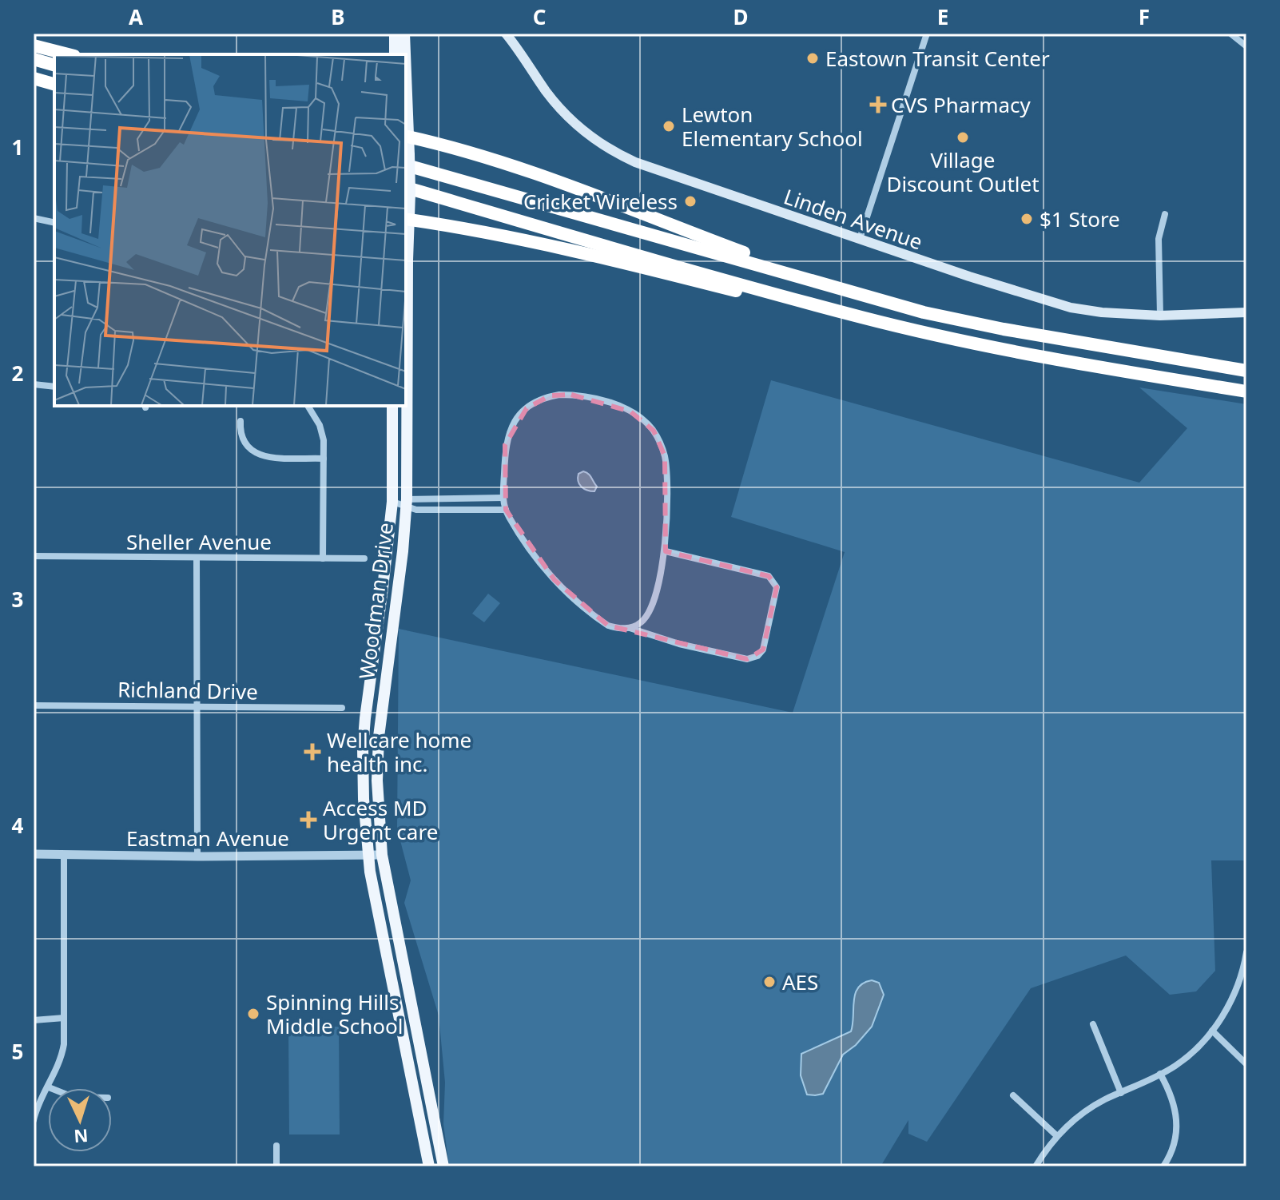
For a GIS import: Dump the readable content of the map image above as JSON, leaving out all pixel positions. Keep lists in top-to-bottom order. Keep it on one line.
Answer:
{"streets":{"main road":["Linden Avenue","Woodman Drive"],"street":["Sheller Avenue","Richland Drive","Eastman Avenue"]},"crossings":[["Woodman Drive","Eastman Avenue"]],"places":{"other":["Eastown Transit Center","Lewton Elementary School","Village Discount Outlet","Cricket Wireless","$1 Store","AES","Spinning Hills Middle School"],"health":["CVS Pharmacy","Wellcare home health inc.","Access MD Urgent care"]},"north":"bottom","grid":{"columns":["A","B","C","D","E","F"],"rows":["1","2","3","4","5"]}}
